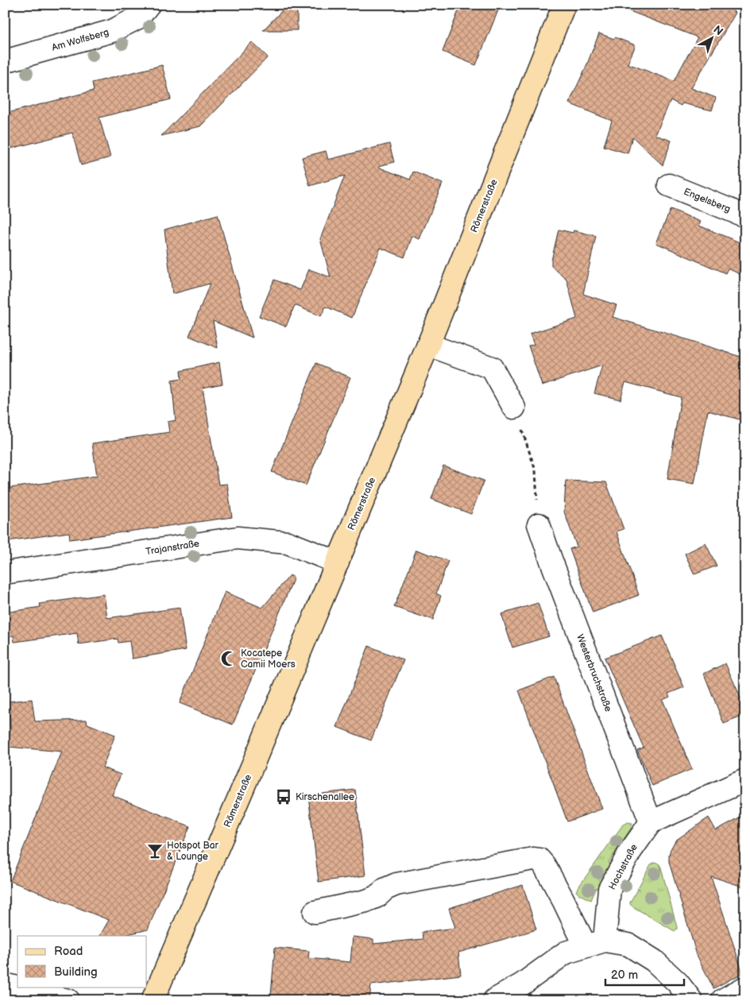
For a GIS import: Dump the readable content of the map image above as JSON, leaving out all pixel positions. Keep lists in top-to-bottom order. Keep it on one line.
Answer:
{"streets":{"main road":["Römerstraße"],"street":["Am Wolfsberg","Engelsberg","Trajanstraße","Westerbruchstraße","Hochstraße"]},"crossings":[["Römerstraße","Trajanstraße"],["Westerbruchstraße","Hochstraße"]],"places":{"mosque":["Kocatepe Camii Moers"],"bus stop":["Kirschenallee"],"bar":["Hotspot Bar & Lounge"]},"legend":["Road","Building"],"scale_bar":"20 m","north":"top right"}
